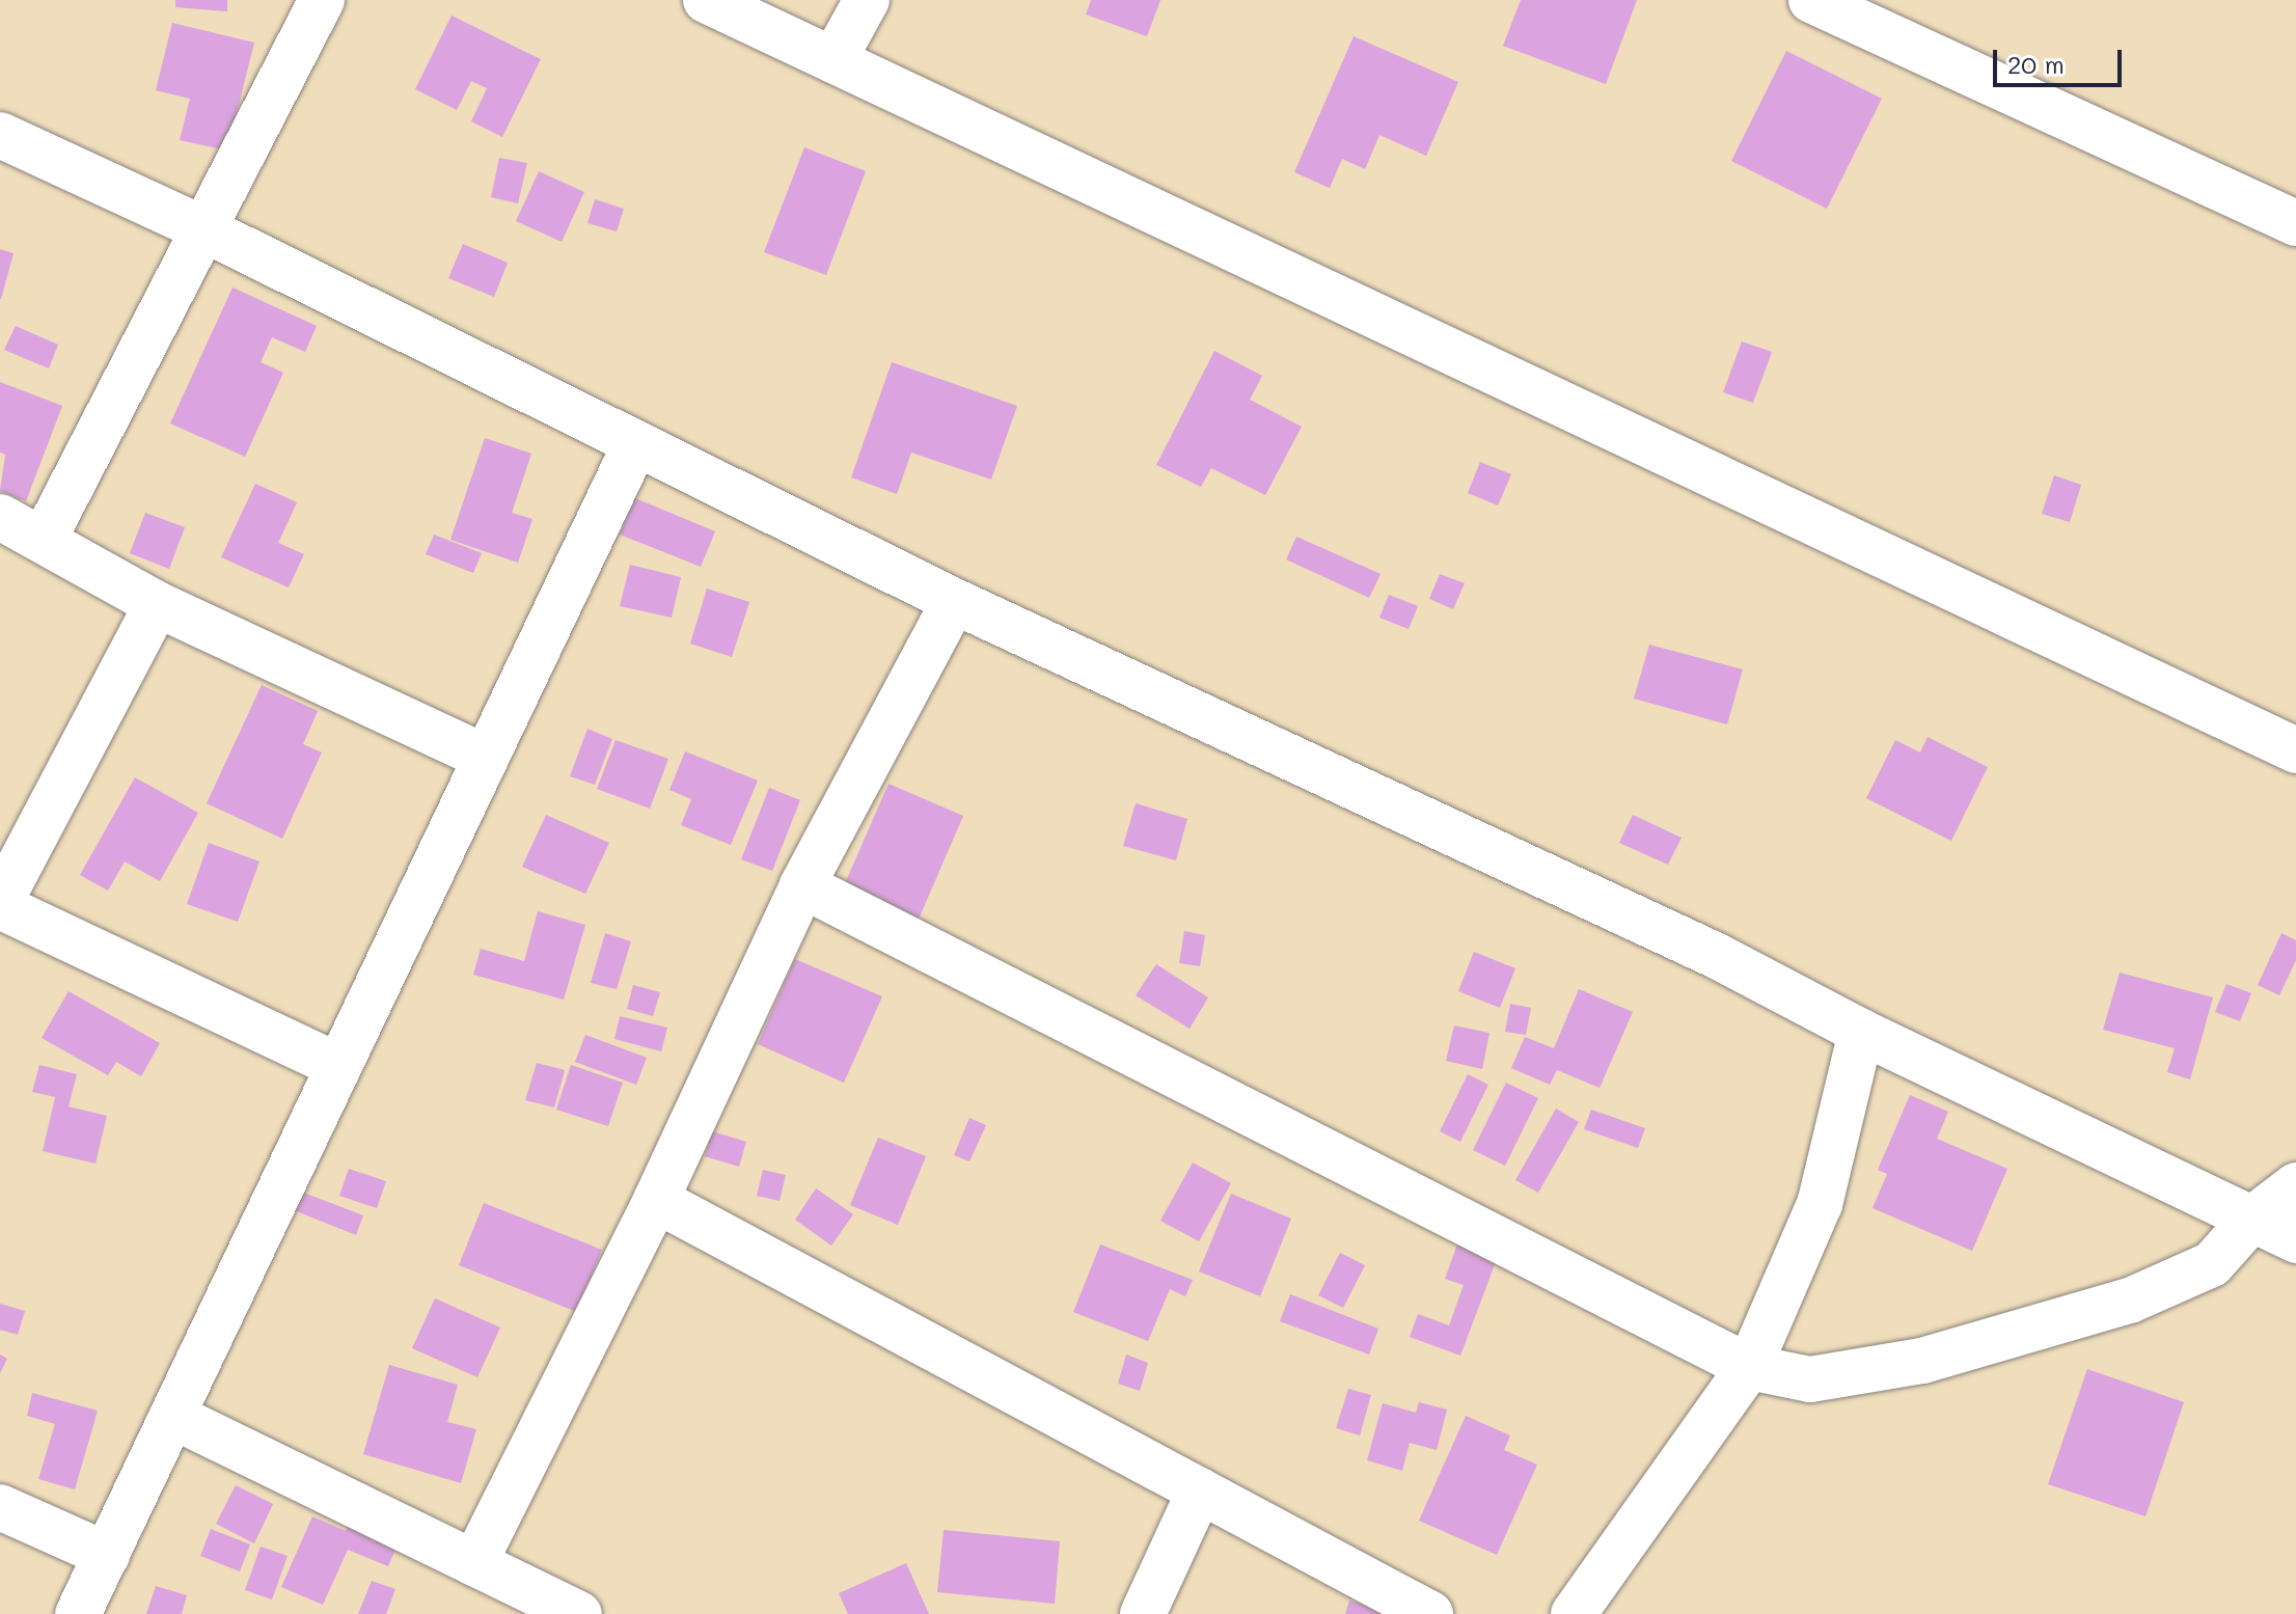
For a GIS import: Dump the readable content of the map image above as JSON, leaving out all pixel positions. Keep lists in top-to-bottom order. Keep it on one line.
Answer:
{"scale_bar":"20 m"}
